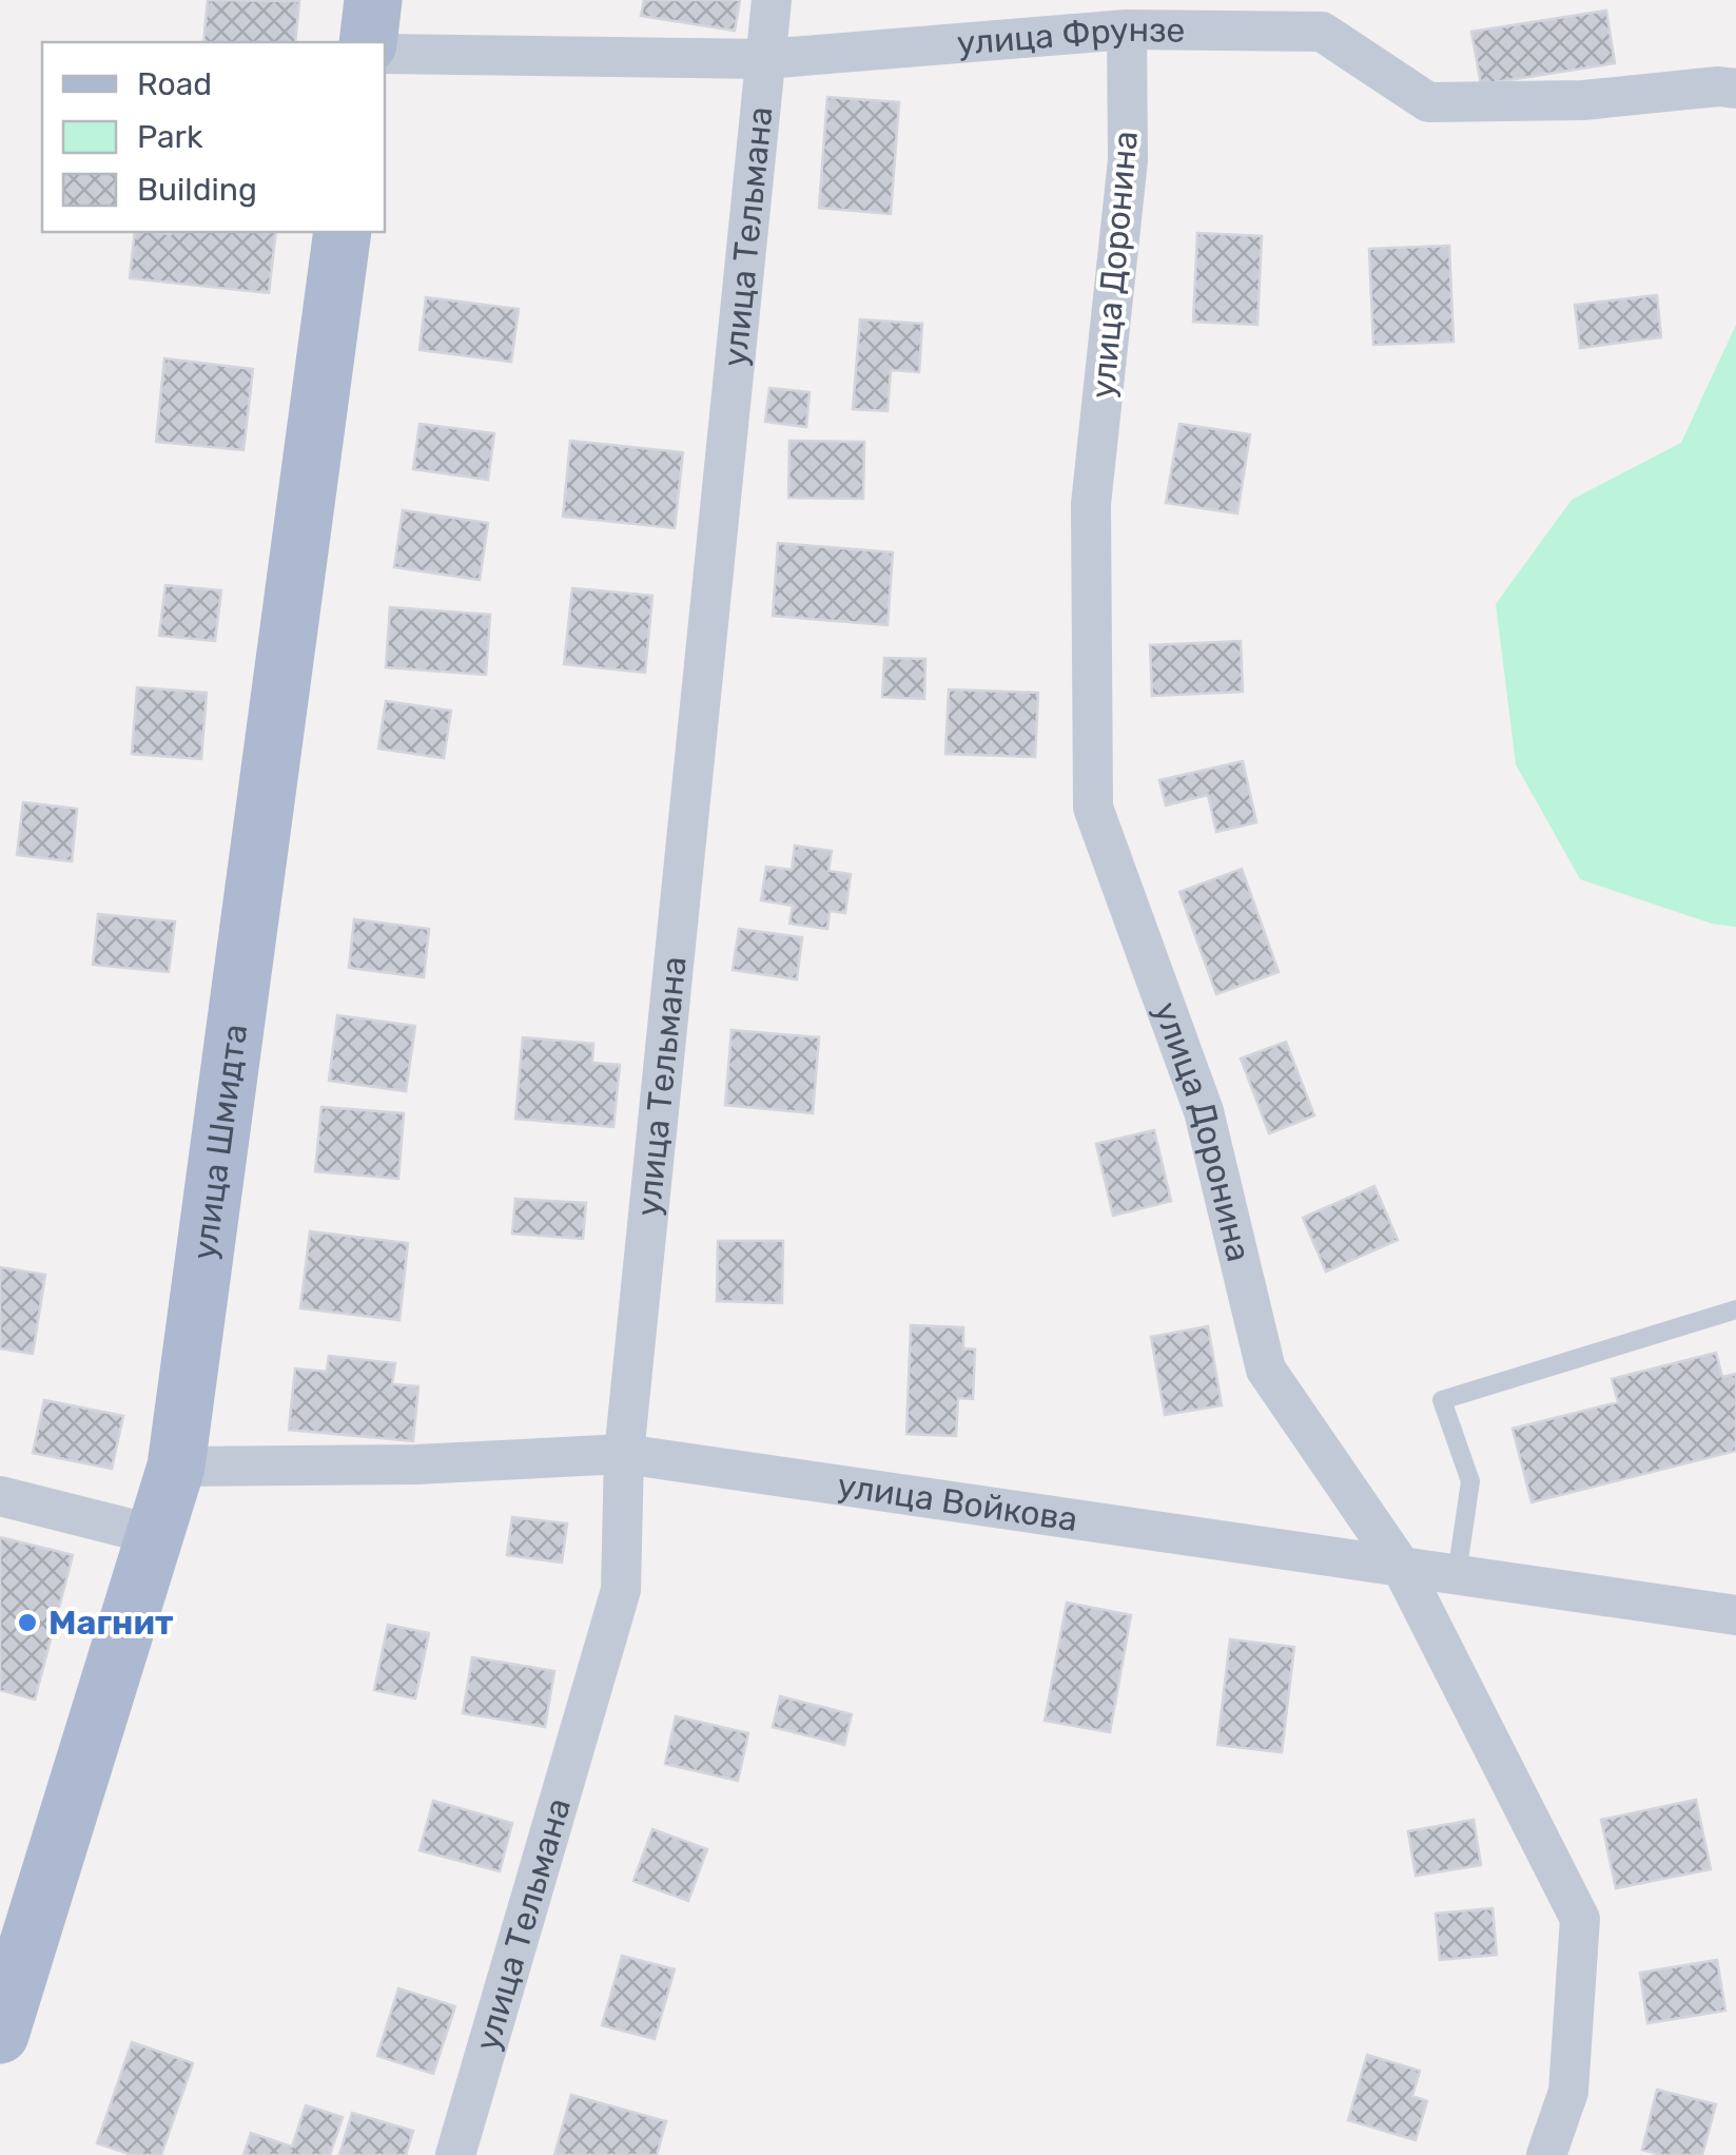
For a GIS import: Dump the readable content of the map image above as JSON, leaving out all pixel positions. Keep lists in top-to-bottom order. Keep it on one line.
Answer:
{"streets":{"main road":["улица Шмидта"],"street":["улица Фрунзе","улица Тельмана","улица Доронина","улица Войкова"]},"crossings":[["улица Фрунзе","улица Тельмана"],["улица Фрунзе","улица Доронина"],["улица Тельмана","улица Войкова"],["улица Доронина","улица Войкова"],["улица Шмидта","улица Войкова"]],"places":["Магнит"],"legend":["Road","Park","Building"]}
